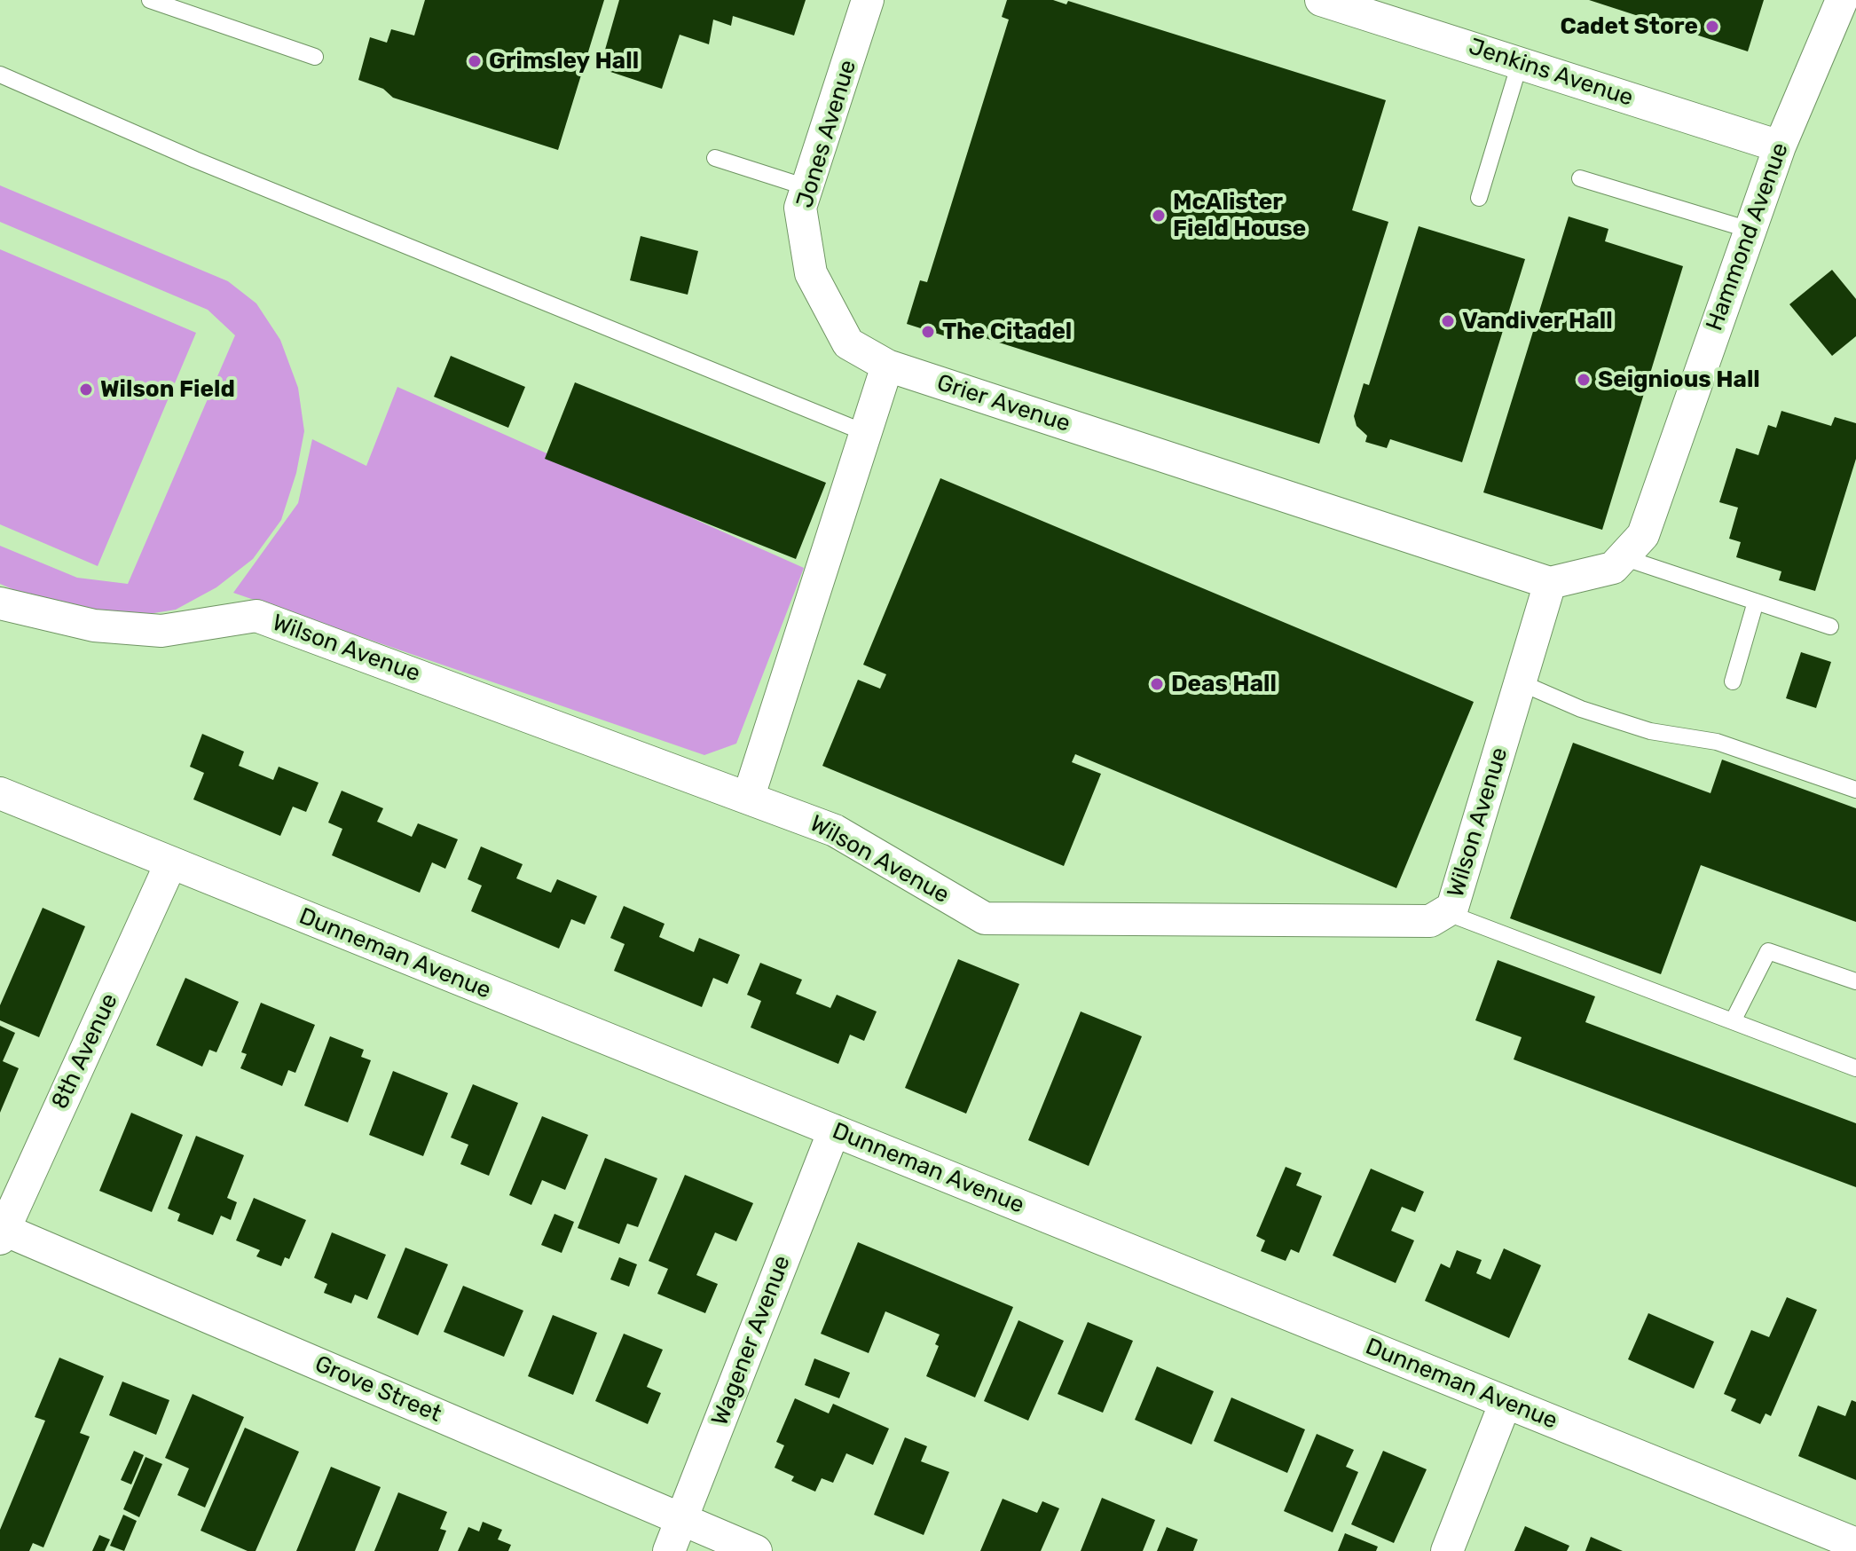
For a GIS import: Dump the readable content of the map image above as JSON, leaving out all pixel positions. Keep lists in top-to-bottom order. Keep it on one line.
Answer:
{"streets":{"street":["Jenkins Avenue","Jones Avenue","Hammond Avenue","Grier Avenue","Wilson Avenue","Dunneman Avenue","8th Avenue","Wagener Avenue","Grove Street"]},"crossings":[["Jenkins Avenue","Hammond Avenue"],["Jones Avenue","Grier Avenue"],["Hammond Avenue","Grier Avenue"],["Hammond Avenue","Wilson Avenue"],["Grier Avenue","Wilson Avenue"],["Dunneman Avenue","8th Avenue"],["Dunneman Avenue","Wagener Avenue"],["8th Avenue","Grove Street"],["Wagener Avenue","Grove Street"]],"places":["Cadet Store","Grimsley Hall","McAlister Field House","Vandiver Hall","The Citadel","Seignious Hall","Wilson Field","Deas Hall"]}
